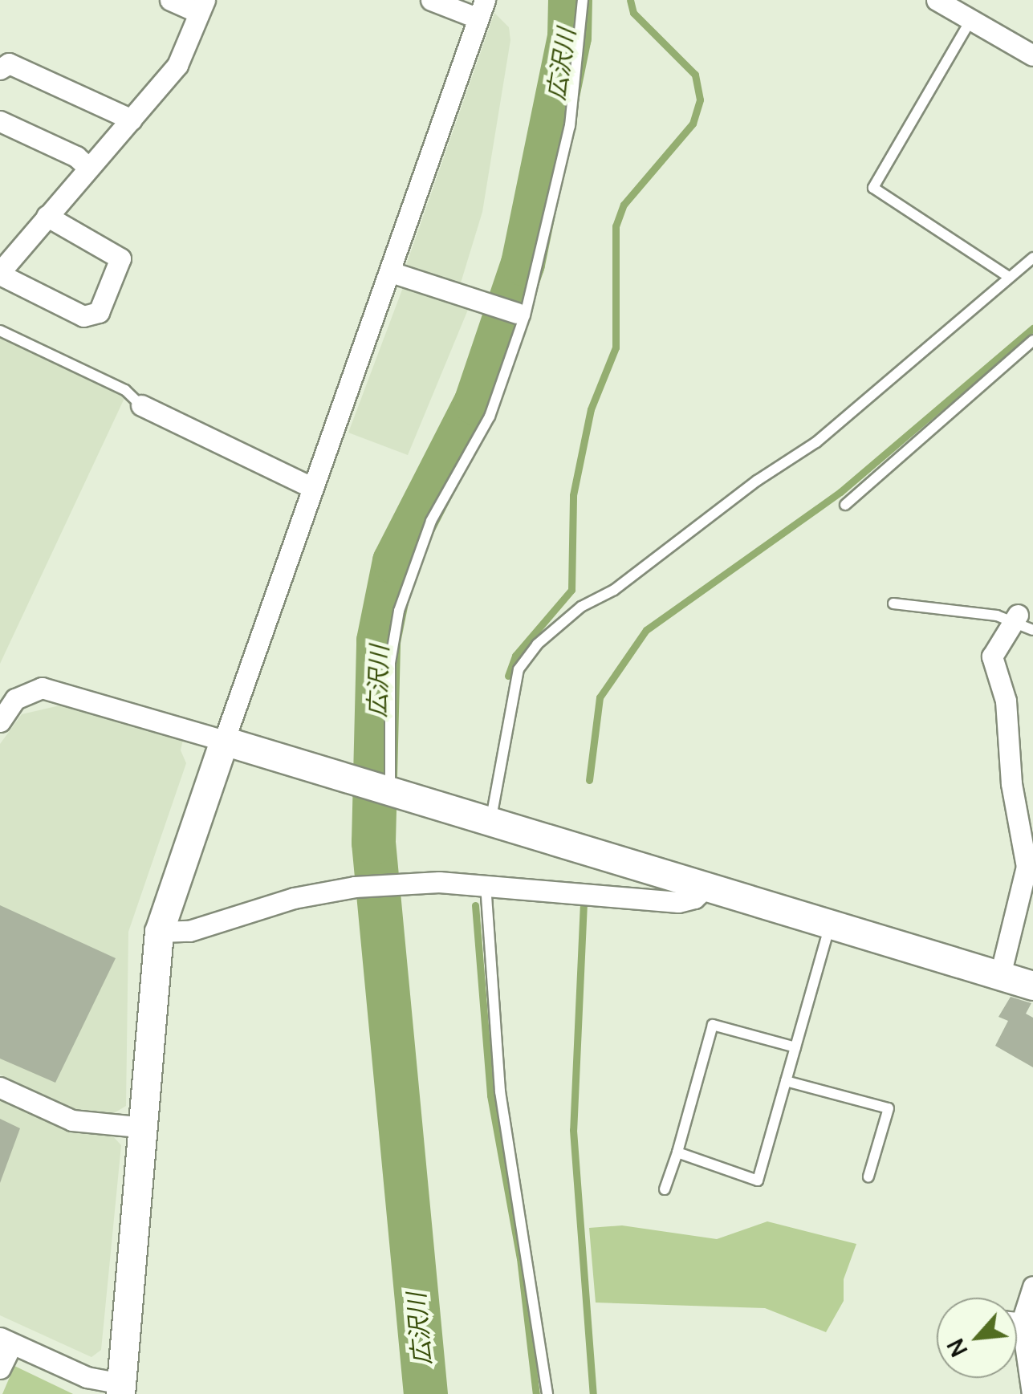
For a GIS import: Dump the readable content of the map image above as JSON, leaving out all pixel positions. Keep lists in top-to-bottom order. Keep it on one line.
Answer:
{"water":["広沢川"],"north":"bottom left"}
